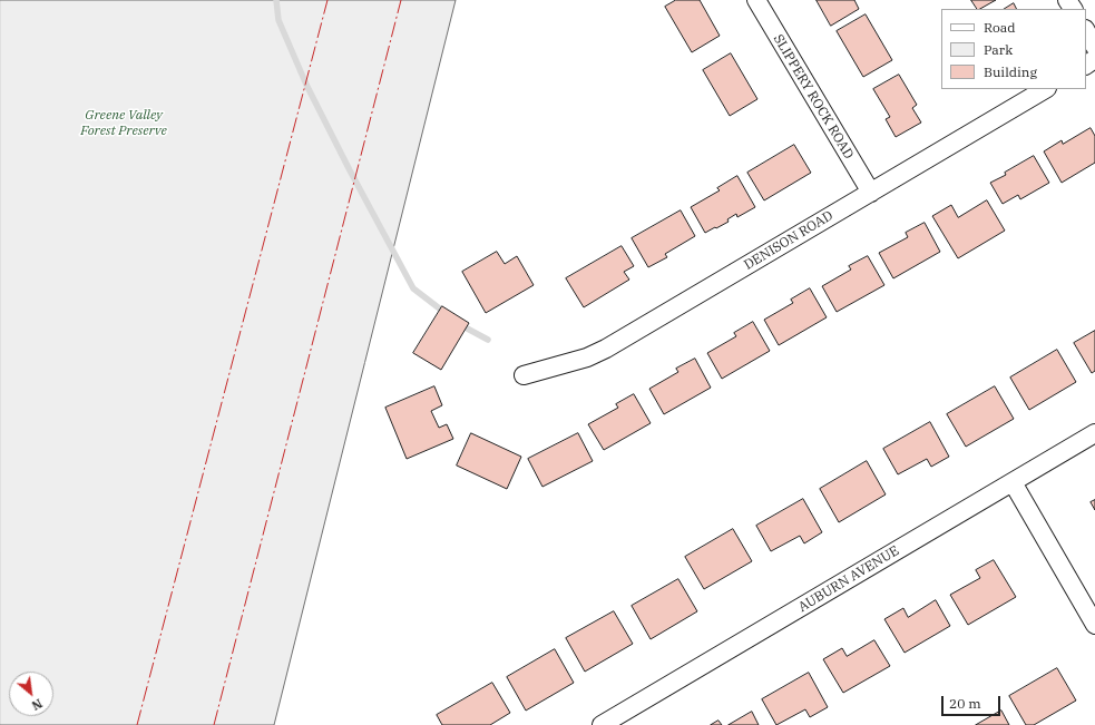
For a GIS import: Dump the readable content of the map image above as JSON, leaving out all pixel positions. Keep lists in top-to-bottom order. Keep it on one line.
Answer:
{"streets":{"street":["SLIPPERY ROCK ROAD","DENISON ROAD","AUBURN AVENUE"]},"crossings":[["SLIPPERY ROCK ROAD","DENISON ROAD"]],"parks":["Greene Valley Forest Preserve"],"legend":["Road","Park","Building"],"scale_bar":"20 m","north":"bottom right"}
